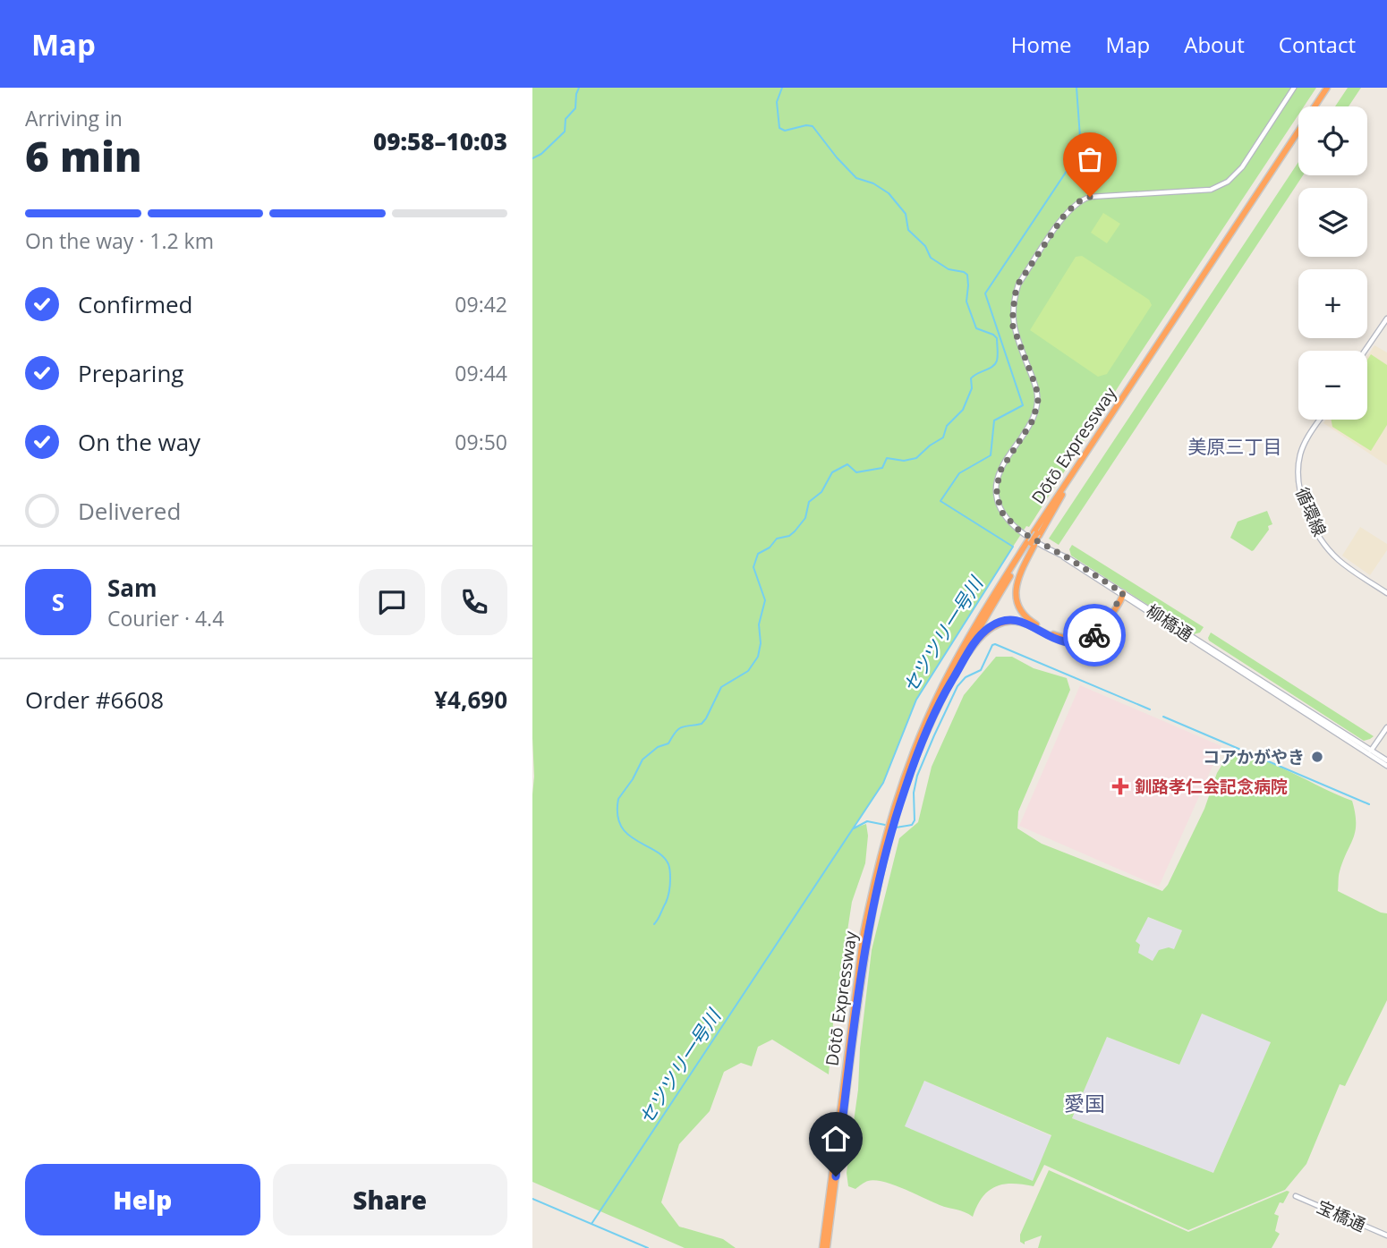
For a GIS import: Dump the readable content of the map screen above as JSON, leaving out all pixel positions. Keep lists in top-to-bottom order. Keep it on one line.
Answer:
{"streets":{"highway":["Dōtō Expressway"],"street":["循環線","柳橋通","宝橋通"]},"districts":["美原三丁目","愛国"],"water":["セツツリ一号川"],"places":{"other":["コアかがやき"],"health":["釧路孝仁会記念病院"]},"page":{"header":"Map","nav":["Home","Map","About","Contact"],"heading":["6 min","Arriving in","09:58–10:03"],"panel":["Sam","Courier · 4.4","Order #6608","¥4,690"],"map_buttons":["+","−"],"bar":"On the way · 1.2 km","list":[["Confirmed","09:42"],["Preparing","09:44"],["On the way","09:50"],"Delivered"],"round":"S","buttons":["Help","Share"]}}
